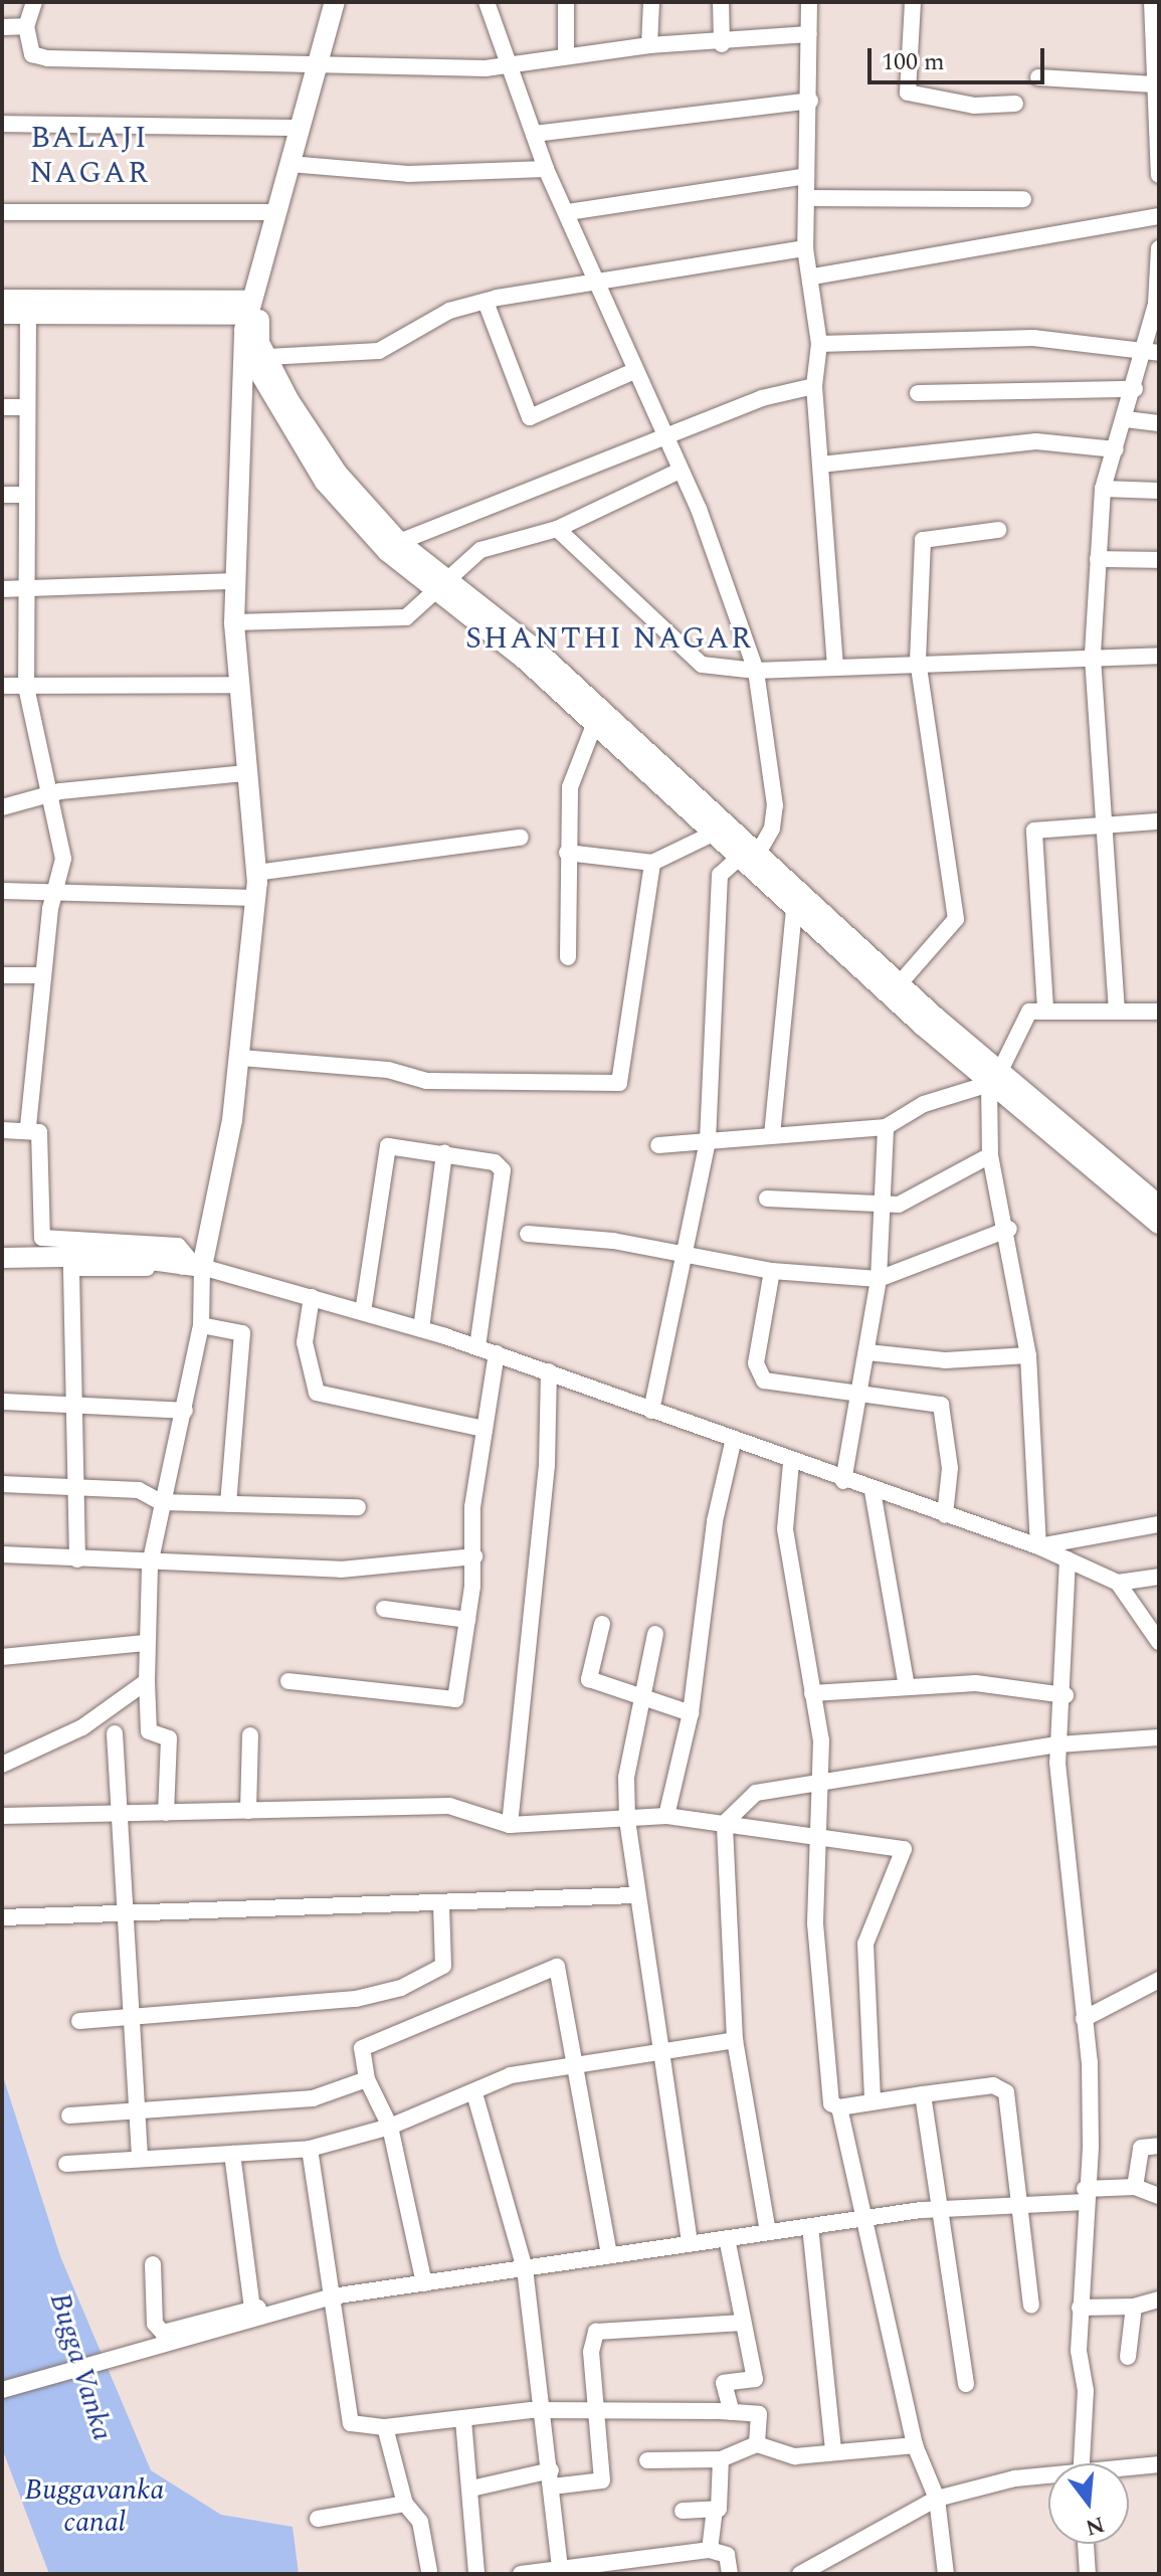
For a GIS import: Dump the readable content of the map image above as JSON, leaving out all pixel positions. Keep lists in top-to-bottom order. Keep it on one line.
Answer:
{"districts":["BALAJI NAGAR","SHANTHI NAGAR"],"water":["Bugga Vanka","Buggavanka canal"],"scale_bar":"100 m","north":"bottom"}
